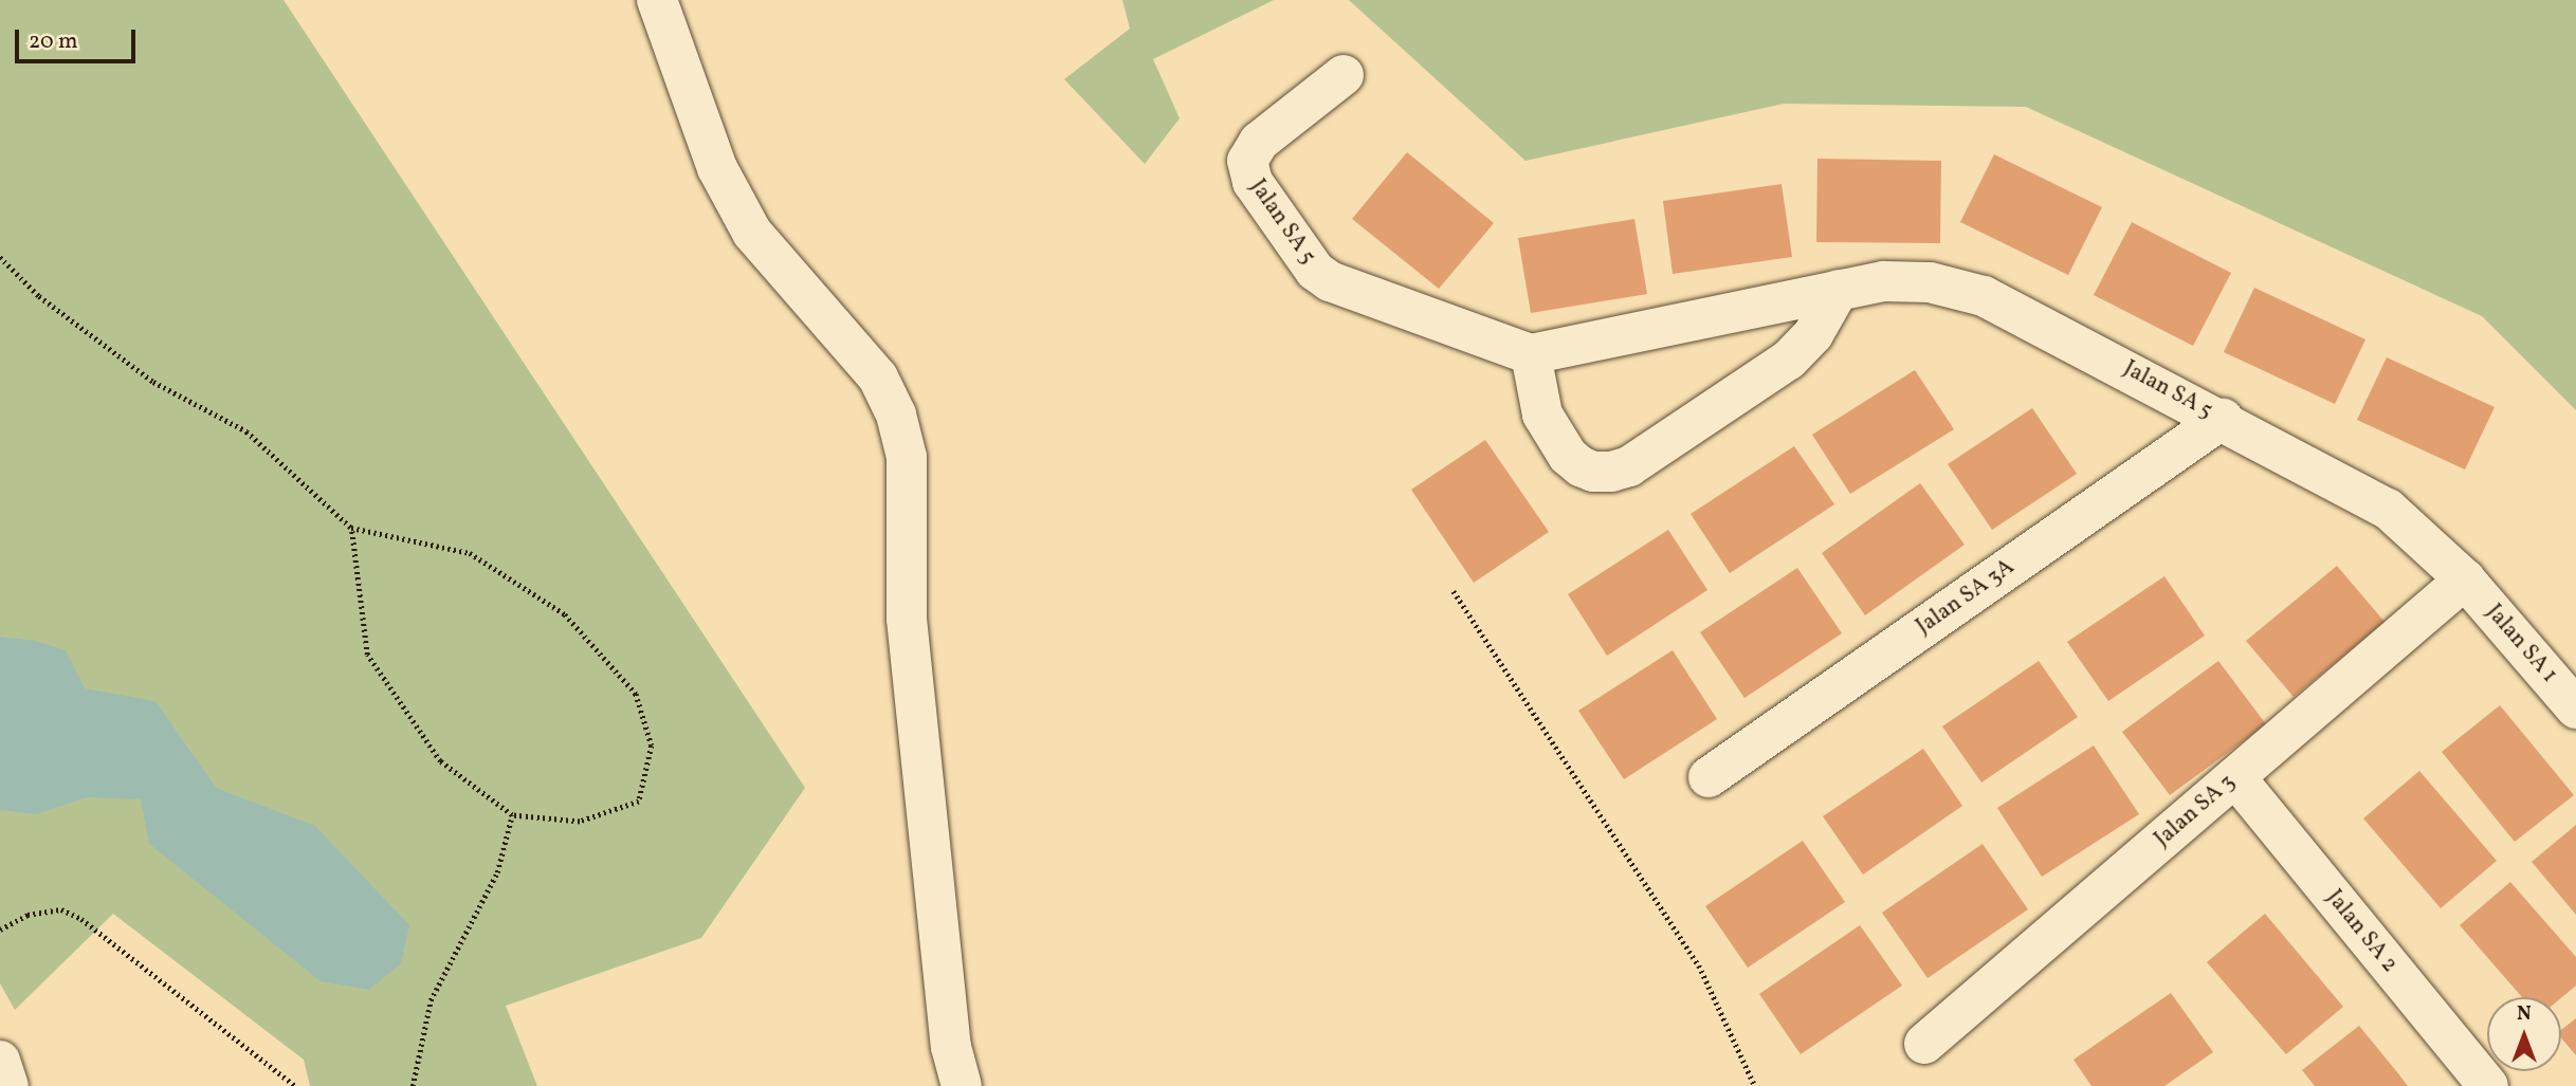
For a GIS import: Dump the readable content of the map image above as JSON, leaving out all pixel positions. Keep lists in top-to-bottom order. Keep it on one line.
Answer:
{"streets":{"street":["Jalan SA 5","Jalan SA 3A","Jalan SA 1","Jalan SA 3","Jalan SA 2"]},"crossings":[["Jalan SA 5","Jalan SA 3A"],["Jalan SA 5","Jalan SA 1"],["Jalan SA 5","Jalan SA 3"],["Jalan SA 1","Jalan SA 3"],["Jalan SA 3","Jalan SA 2"]],"scale_bar":"20 m","north":"top"}
